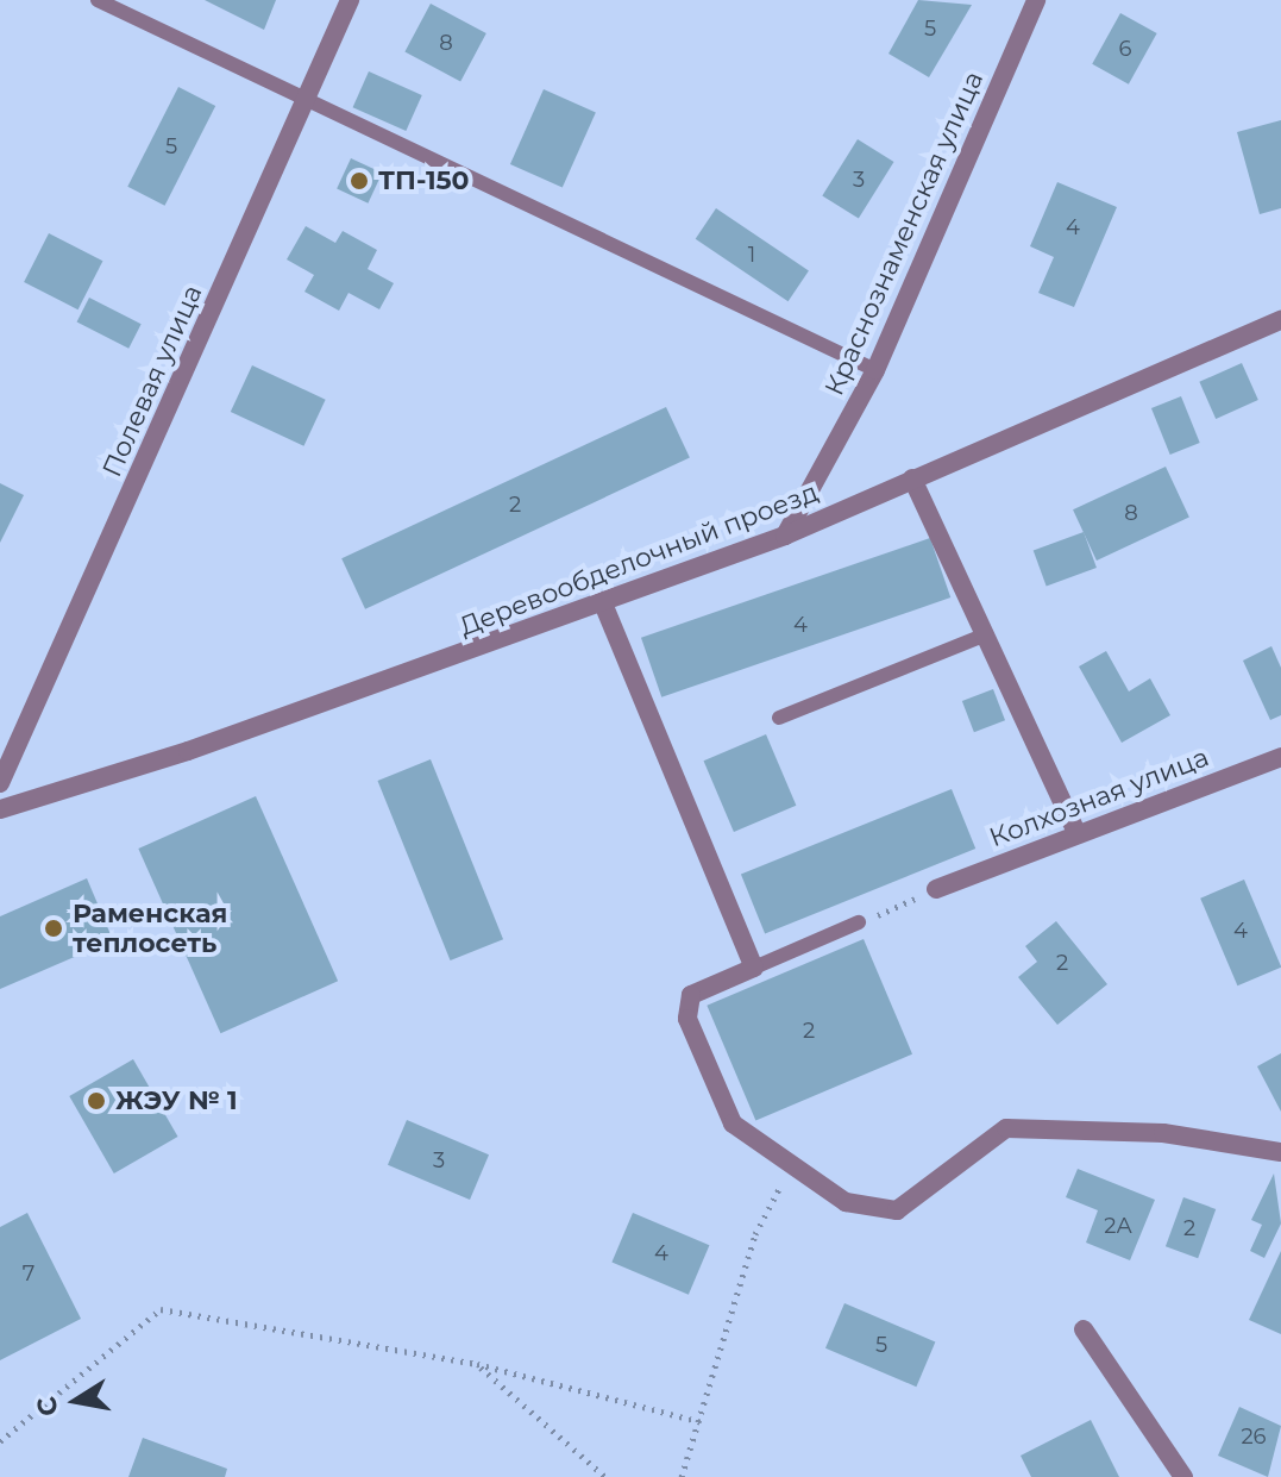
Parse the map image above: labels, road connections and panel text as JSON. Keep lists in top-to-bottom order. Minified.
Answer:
{"streets":{"street":["Краснознаменская улица","Полевая улица","Деревообделочный проезд","Колхозная улица"]},"crossings":[["Краснознаменская улица","Деревообделочный проезд"]],"places":["ТП-150","Раменская теплосеть","ЖЭУ № 1"],"house_numbers":["5","8","6","5","3","4","1","2","8","4","4","2","2","3","2А","2","4","7","5","26"],"north":"left"}
